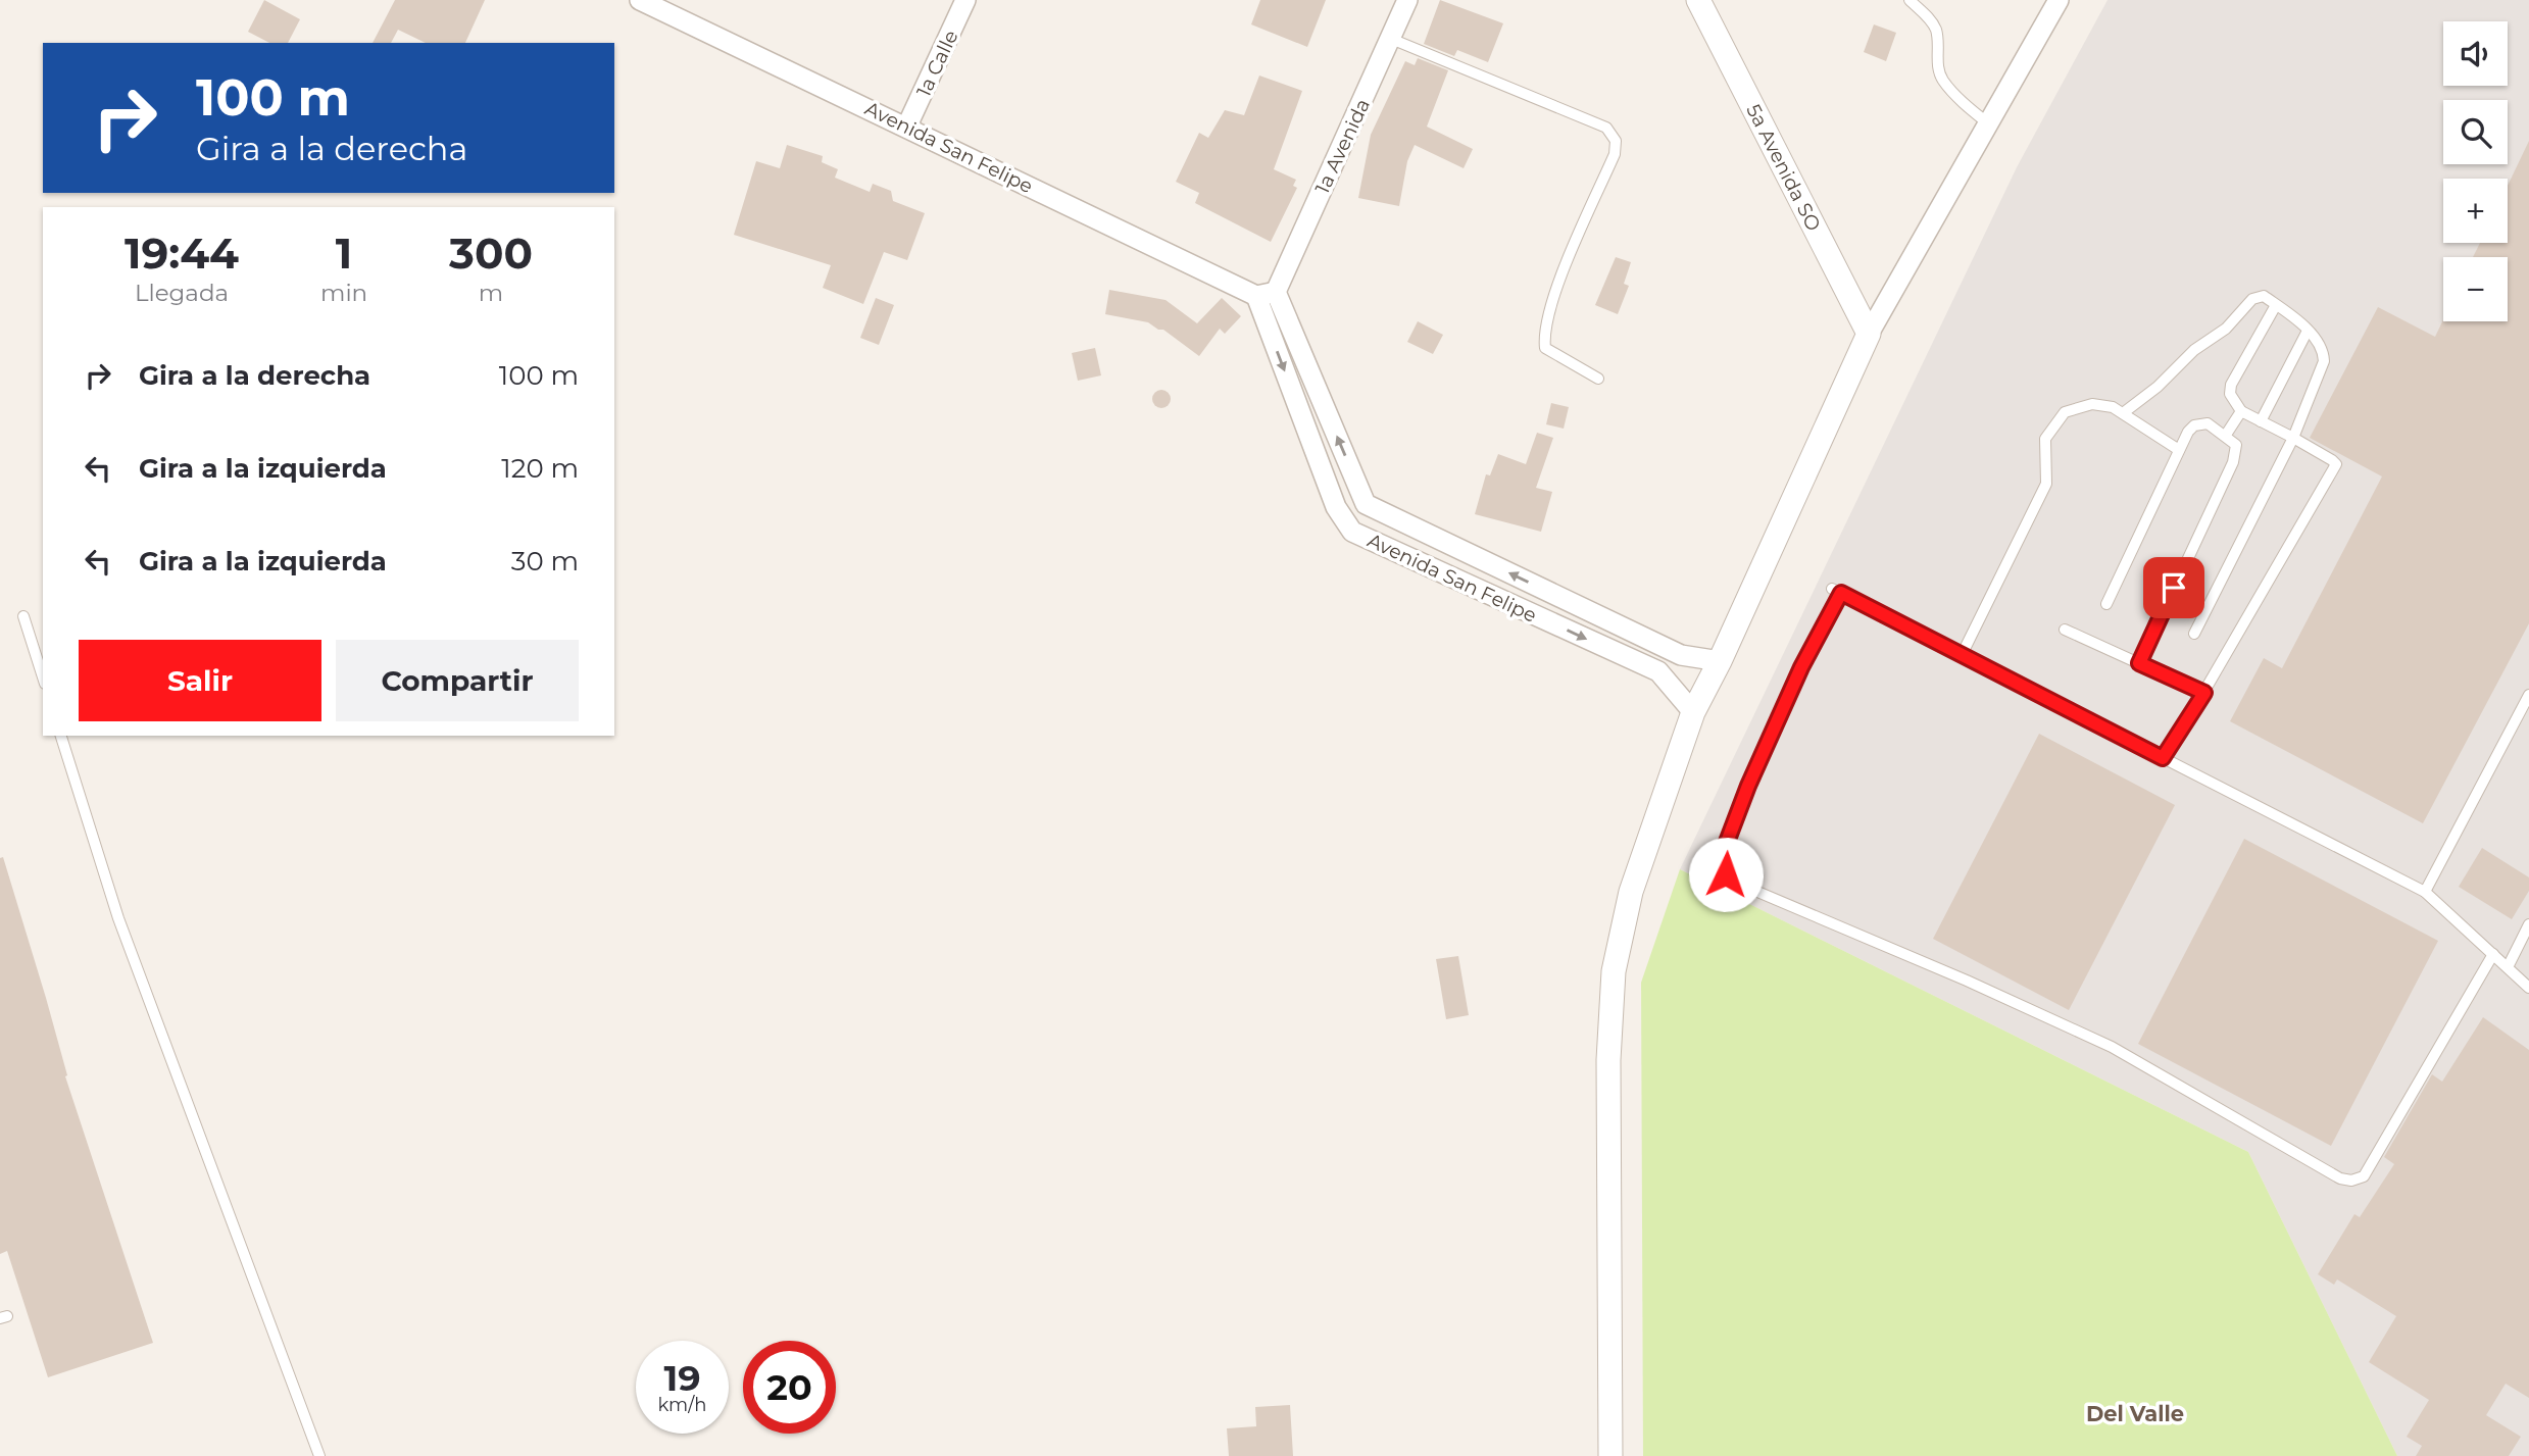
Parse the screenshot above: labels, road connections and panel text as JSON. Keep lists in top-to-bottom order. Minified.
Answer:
{"streets":{"street":["1a Calle","1a Avenida","Avenida San Felipe","5a Avenida SO"]},"crossings":[["1a Calle","Avenida San Felipe"],["1a Avenida","Avenida San Felipe"]],"districts":["Del Valle"],"page":{"map_buttons":["+","−"],"turn":["100 m","Gira a la derecha"],"eta":["19:44","Llegada","1","min","300","m"],"list":[{"name":"Gira a la derecha","value":"100 m"},{"name":"Gira a la izquierda","value":"120 m"},{"name":"Gira a la izquierda","value":"30 m"}],"buttons":["Salir","Compartir"],"speed":"19 km/h","limit":"20"}}
